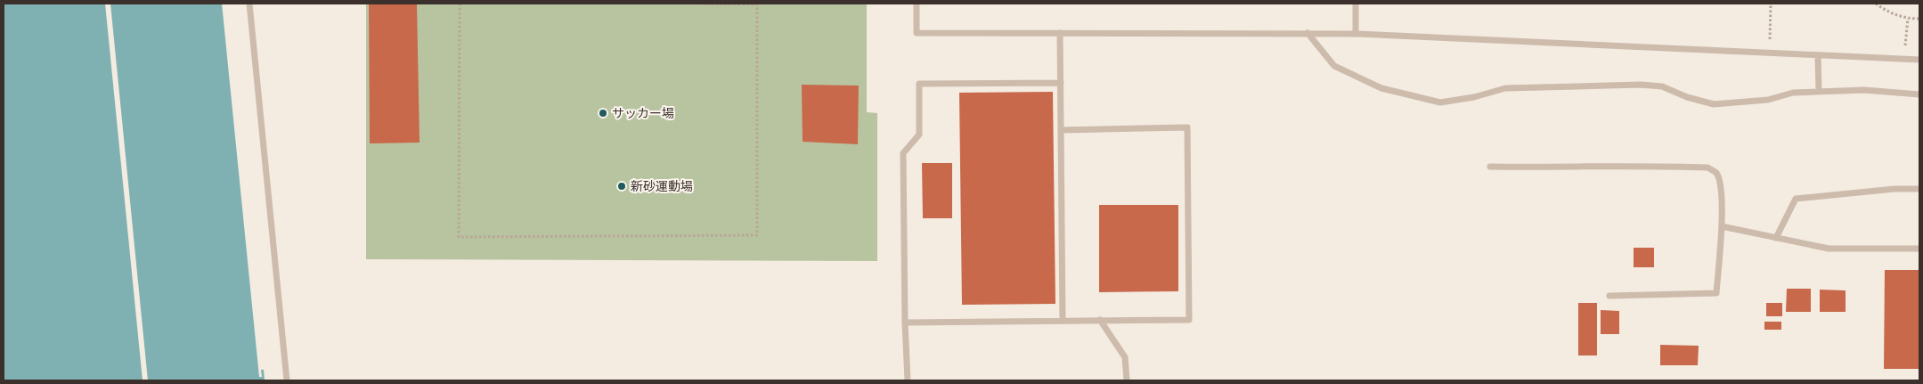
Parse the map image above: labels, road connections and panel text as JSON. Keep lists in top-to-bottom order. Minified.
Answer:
{"places":["サッカー場","新砂運動場"]}
